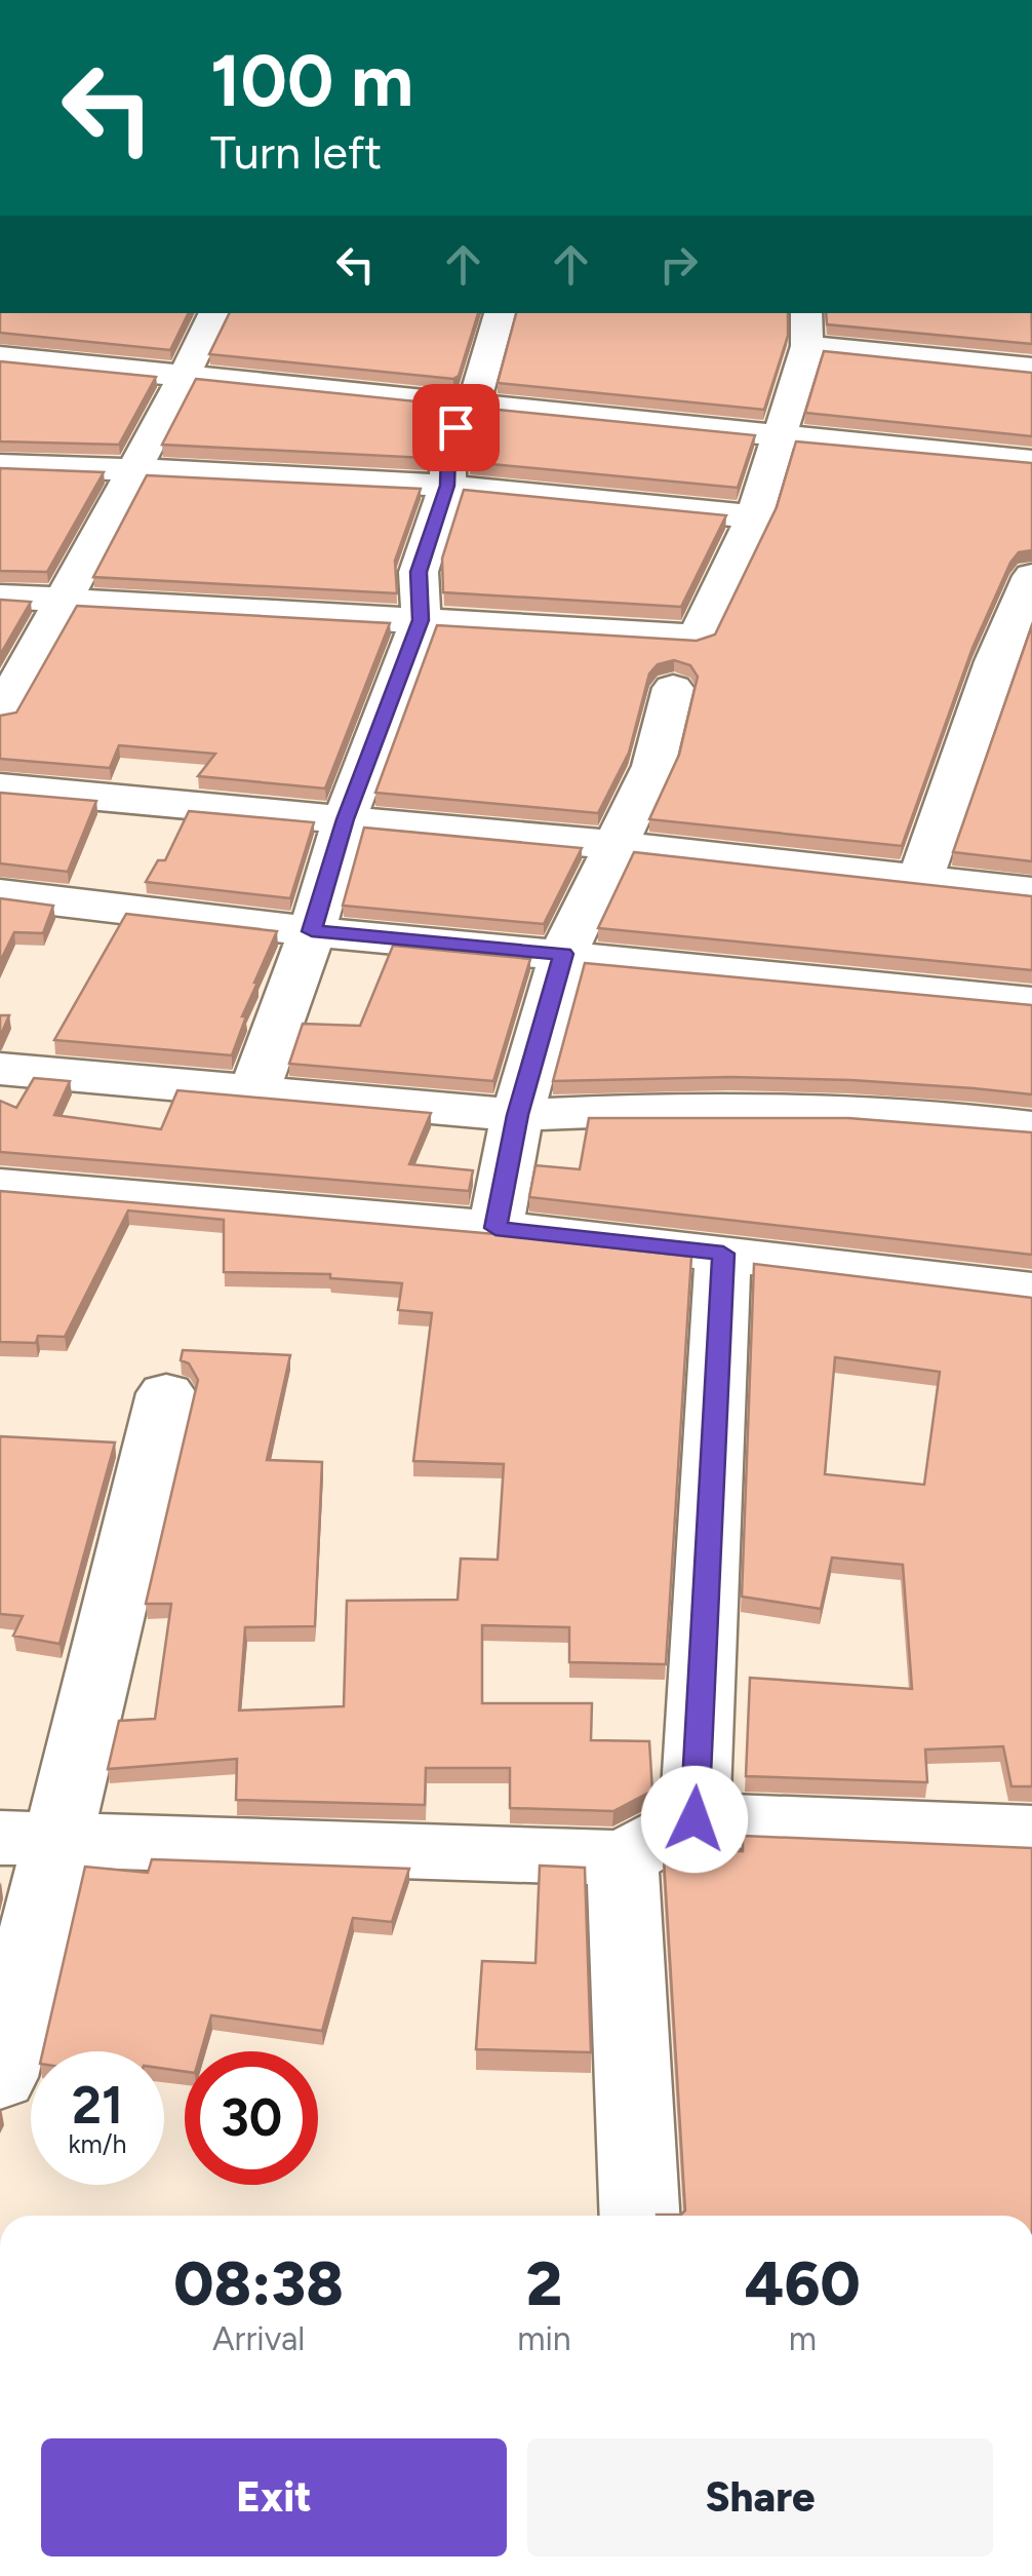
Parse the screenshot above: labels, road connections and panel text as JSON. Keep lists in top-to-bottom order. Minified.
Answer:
{"page":{"turn":["100 m","Turn left"],"speed":"21 km/h","limit":"30","eta":["08:38","Arrival","2","min","460","m"],"buttons":["Exit","Share"]}}
